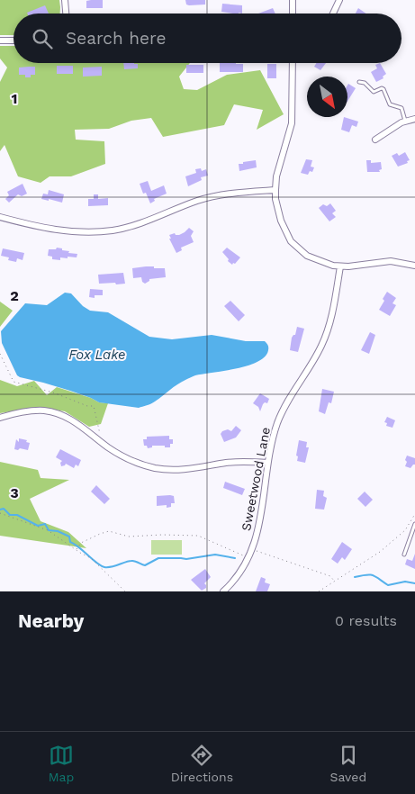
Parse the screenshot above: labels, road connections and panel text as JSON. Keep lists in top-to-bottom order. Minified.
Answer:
{"streets":{"street":["Sweetwood Lane"]},"water":["Fox Lake"],"north":"bottom right","page":{"search":"Search here","heading":["Nearby","0 results"],"nav":["Map","Directions","Saved"]},"grid":{"rows":["1","2","3"]}}
